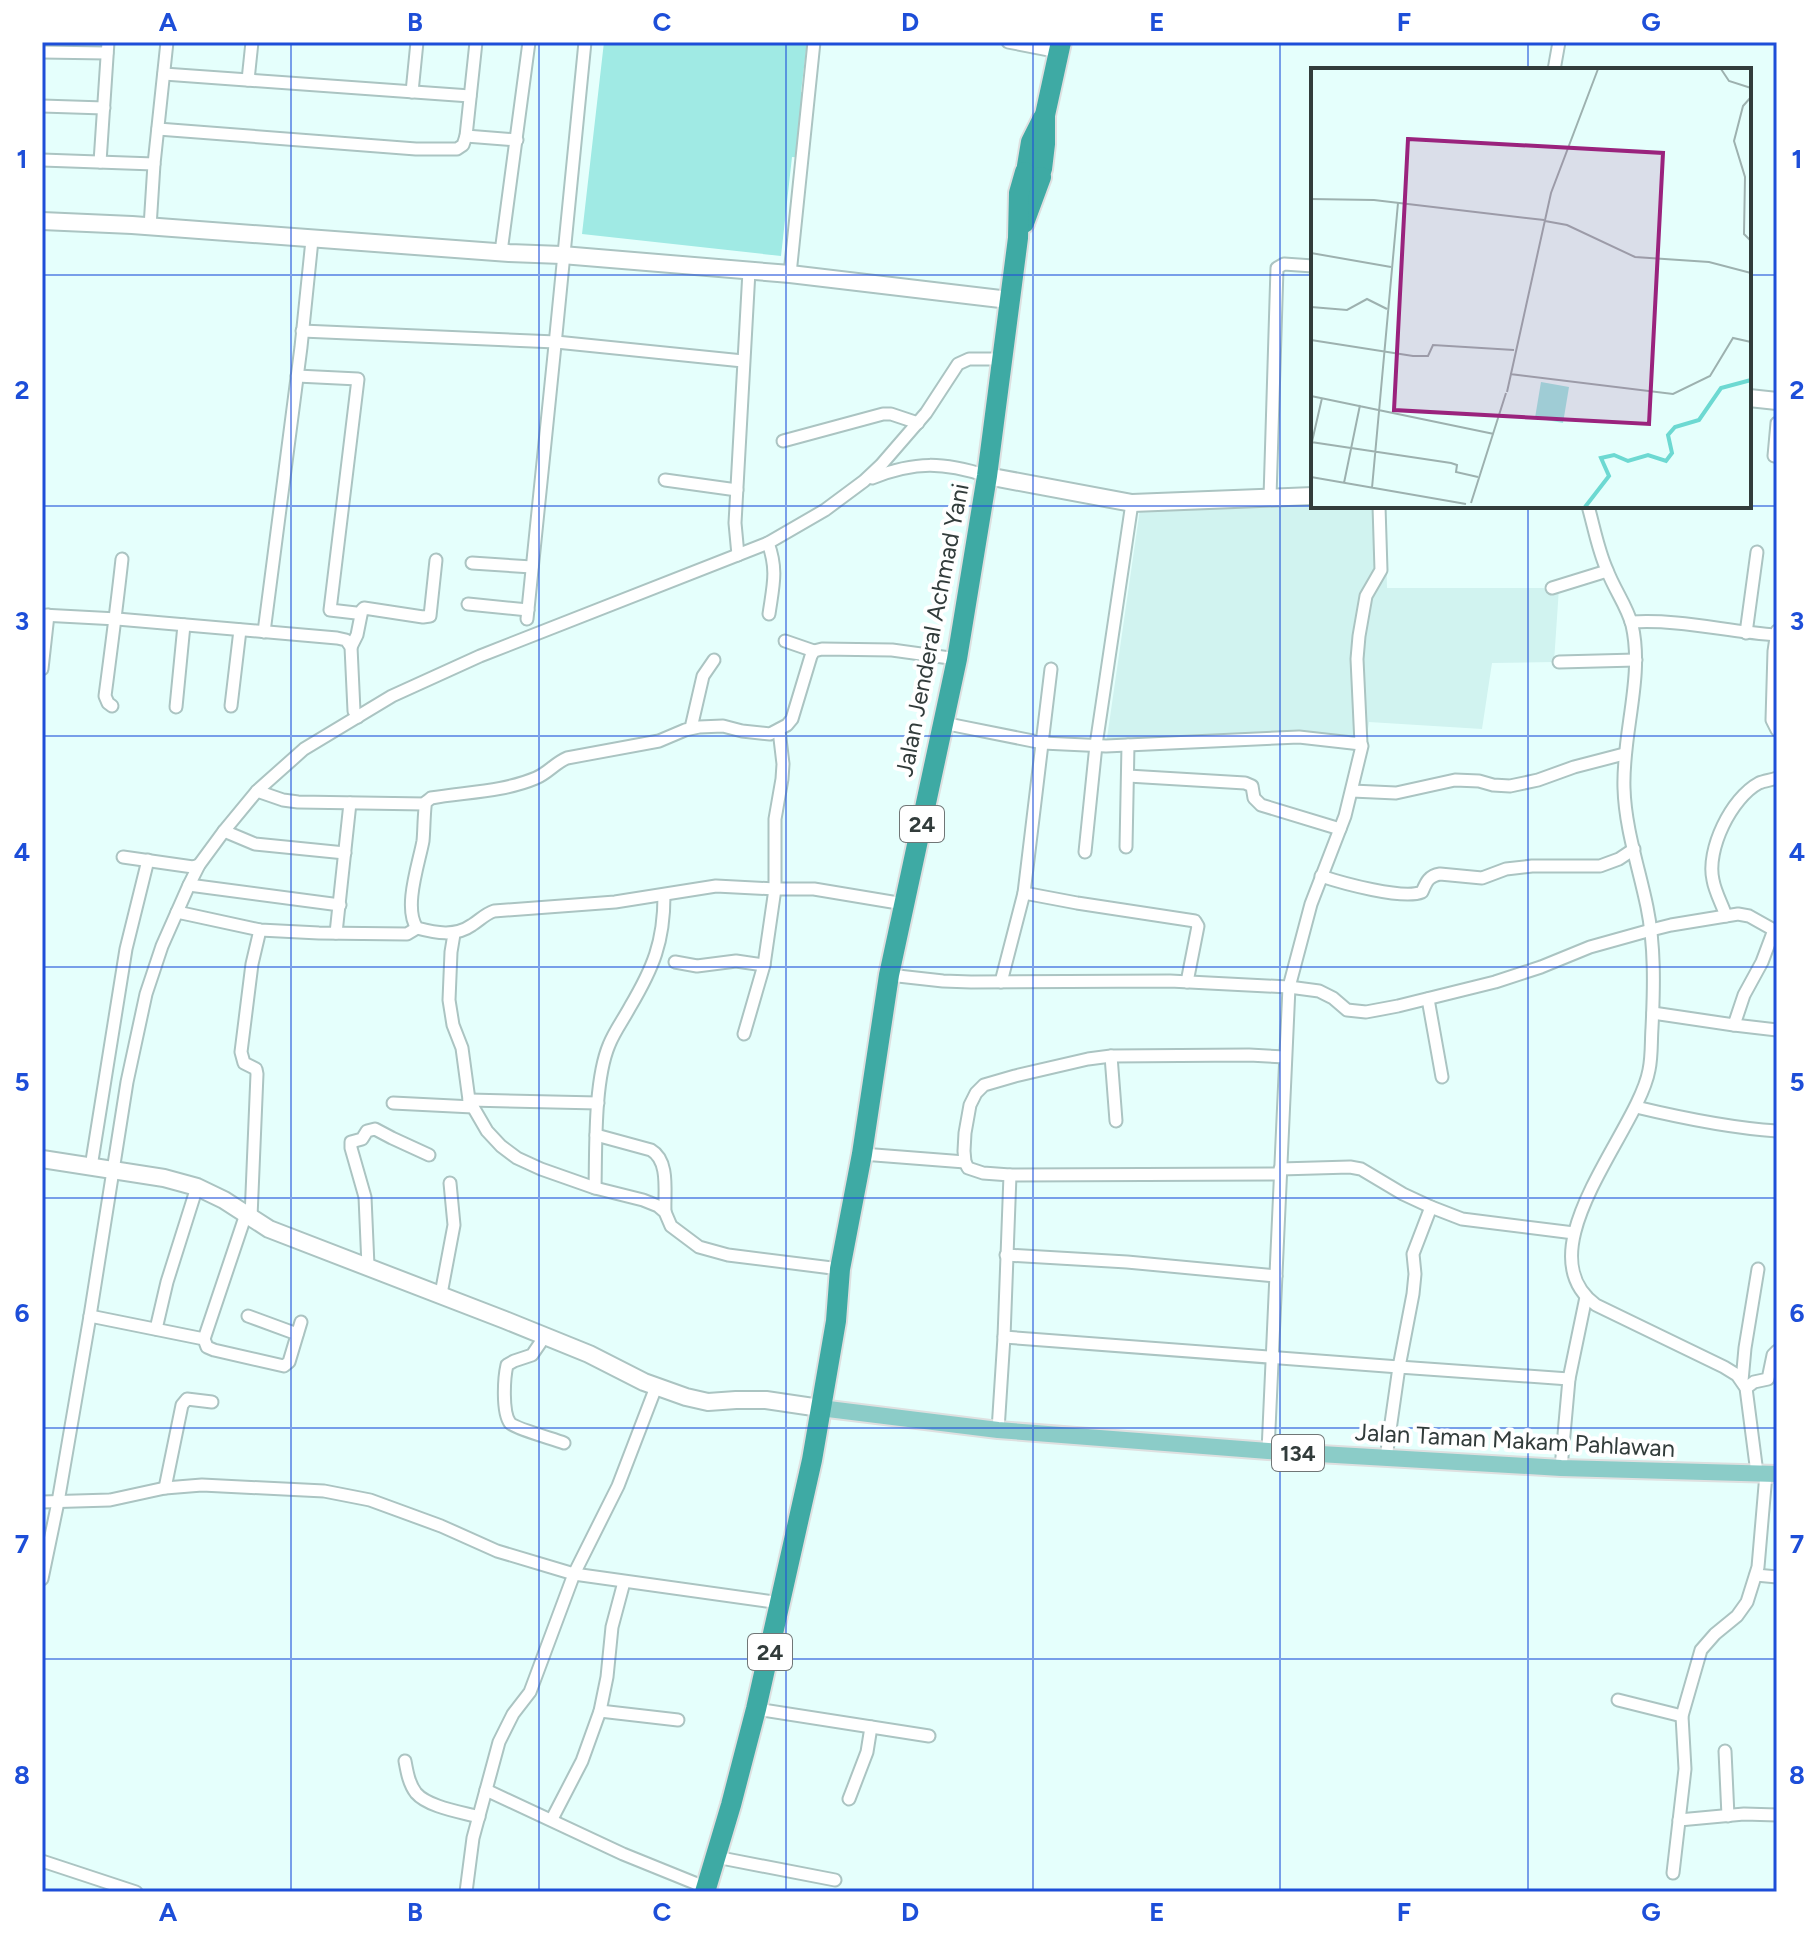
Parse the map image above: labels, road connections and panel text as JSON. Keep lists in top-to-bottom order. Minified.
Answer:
{"streets":{"highway":["Jalan Jenderal Achmad Yani","24"],"main road":["Jalan Taman Makam Pahlawan","134"]},"crossings":[["Jalan Jenderal Achmad Yani","24"],["Jalan Jenderal Achmad Yani","Jalan Taman Makam Pahlawan"],["24","Jalan Taman Makam Pahlawan"]],"grid":{"columns":["A","B","C","D","E","F","G"],"rows":["1","2","3","4","5","6","7","8"]}}
